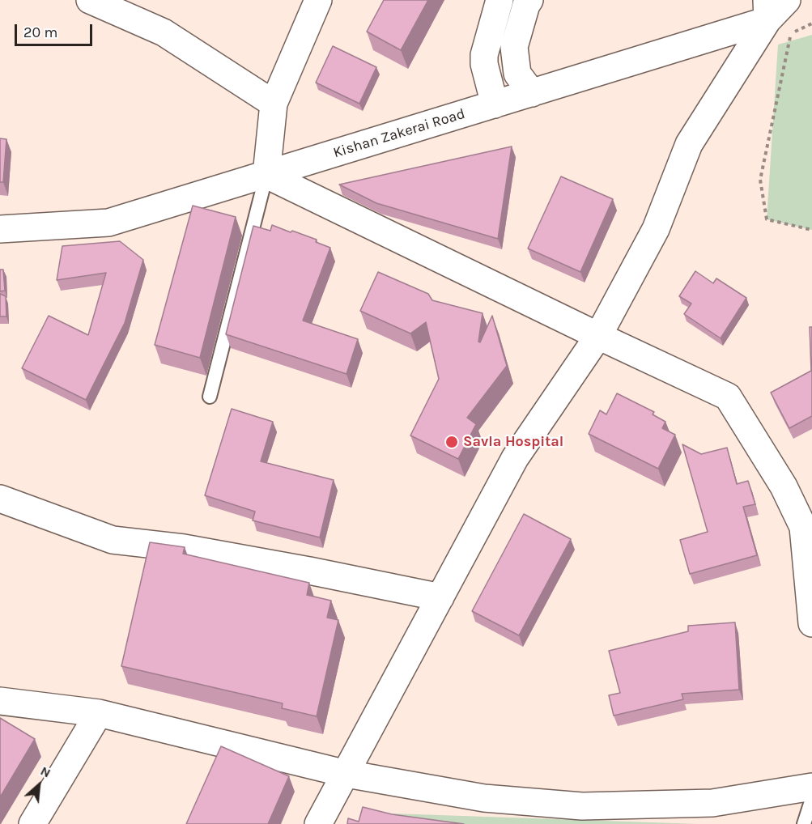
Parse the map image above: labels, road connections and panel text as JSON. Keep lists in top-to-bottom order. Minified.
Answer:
{"streets":{"street":["Kishan Zakerai Road"]},"places":["Savla Hospital"],"scale_bar":"20 m","north":"top right"}
